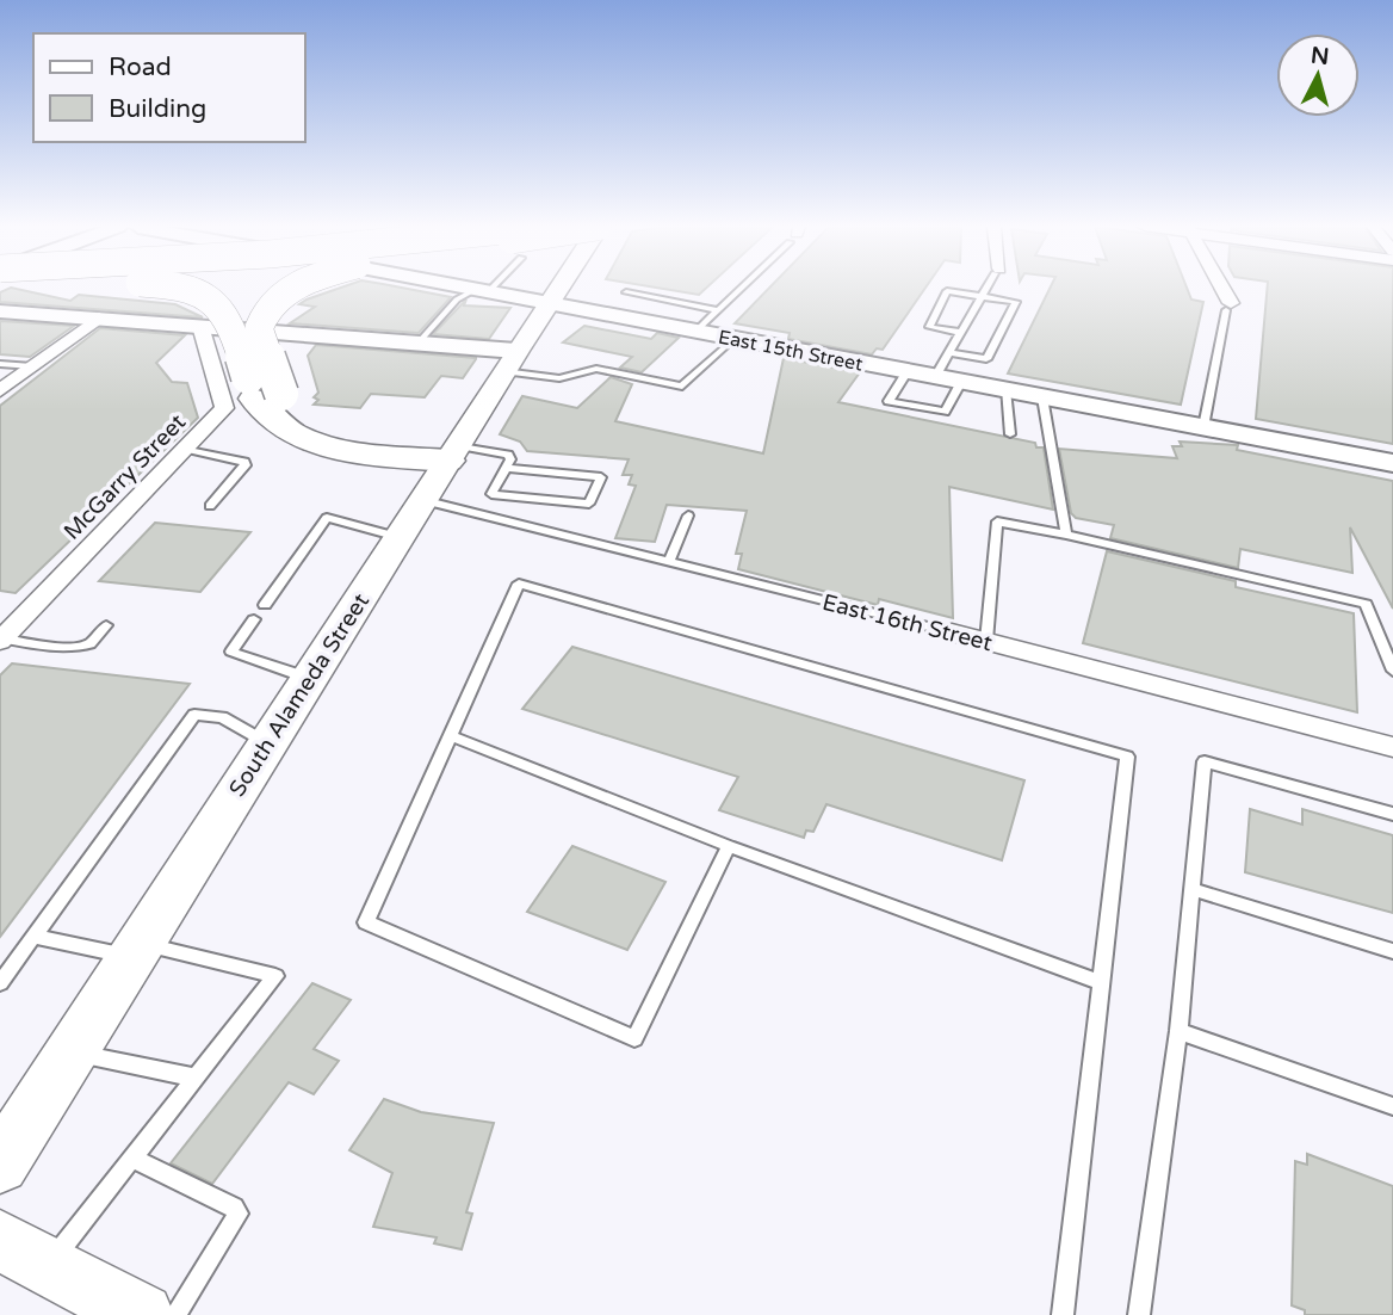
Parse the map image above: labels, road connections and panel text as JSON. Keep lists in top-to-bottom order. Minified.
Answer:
{"streets":{"main road":["South Alameda Street"],"street":["East 15th Street","McGarry Street","East 16th Street"]},"crossings":[["East 15th Street","South Alameda Street"],["East 16th Street","South Alameda Street"]],"legend":["Road","Building"],"north":"top"}
